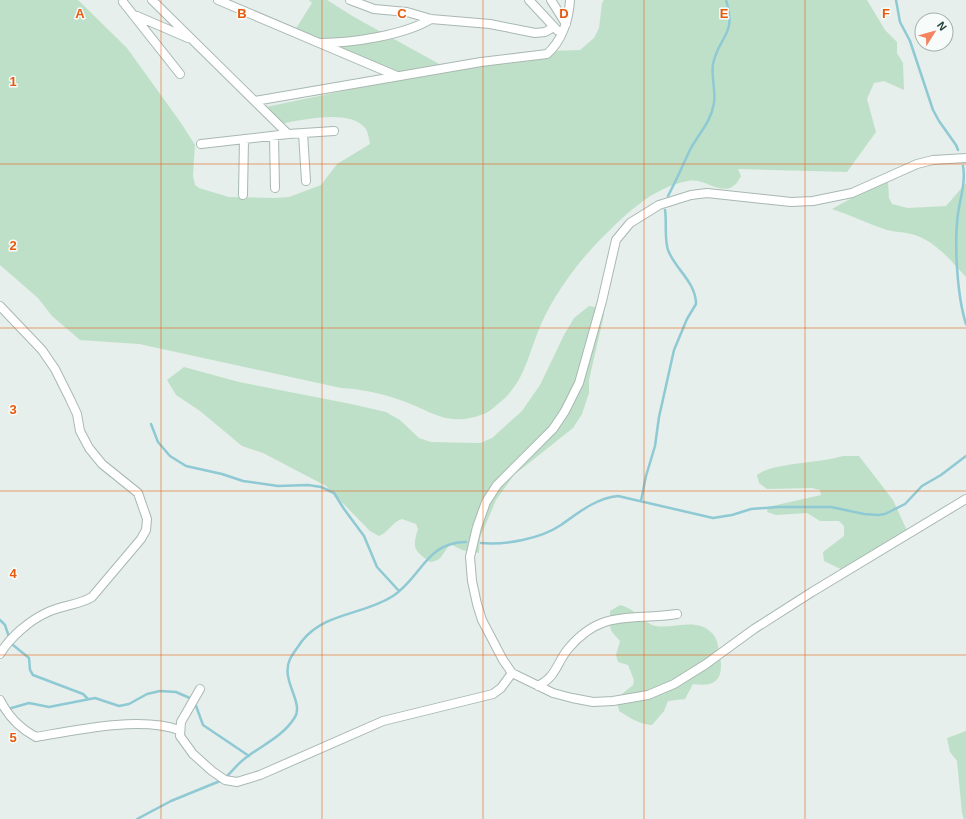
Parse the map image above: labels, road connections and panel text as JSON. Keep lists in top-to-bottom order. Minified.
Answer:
{"north":"top right","grid":{"columns":["A","B","C","D","E","F"],"rows":["1","2","3","4","5"]}}
